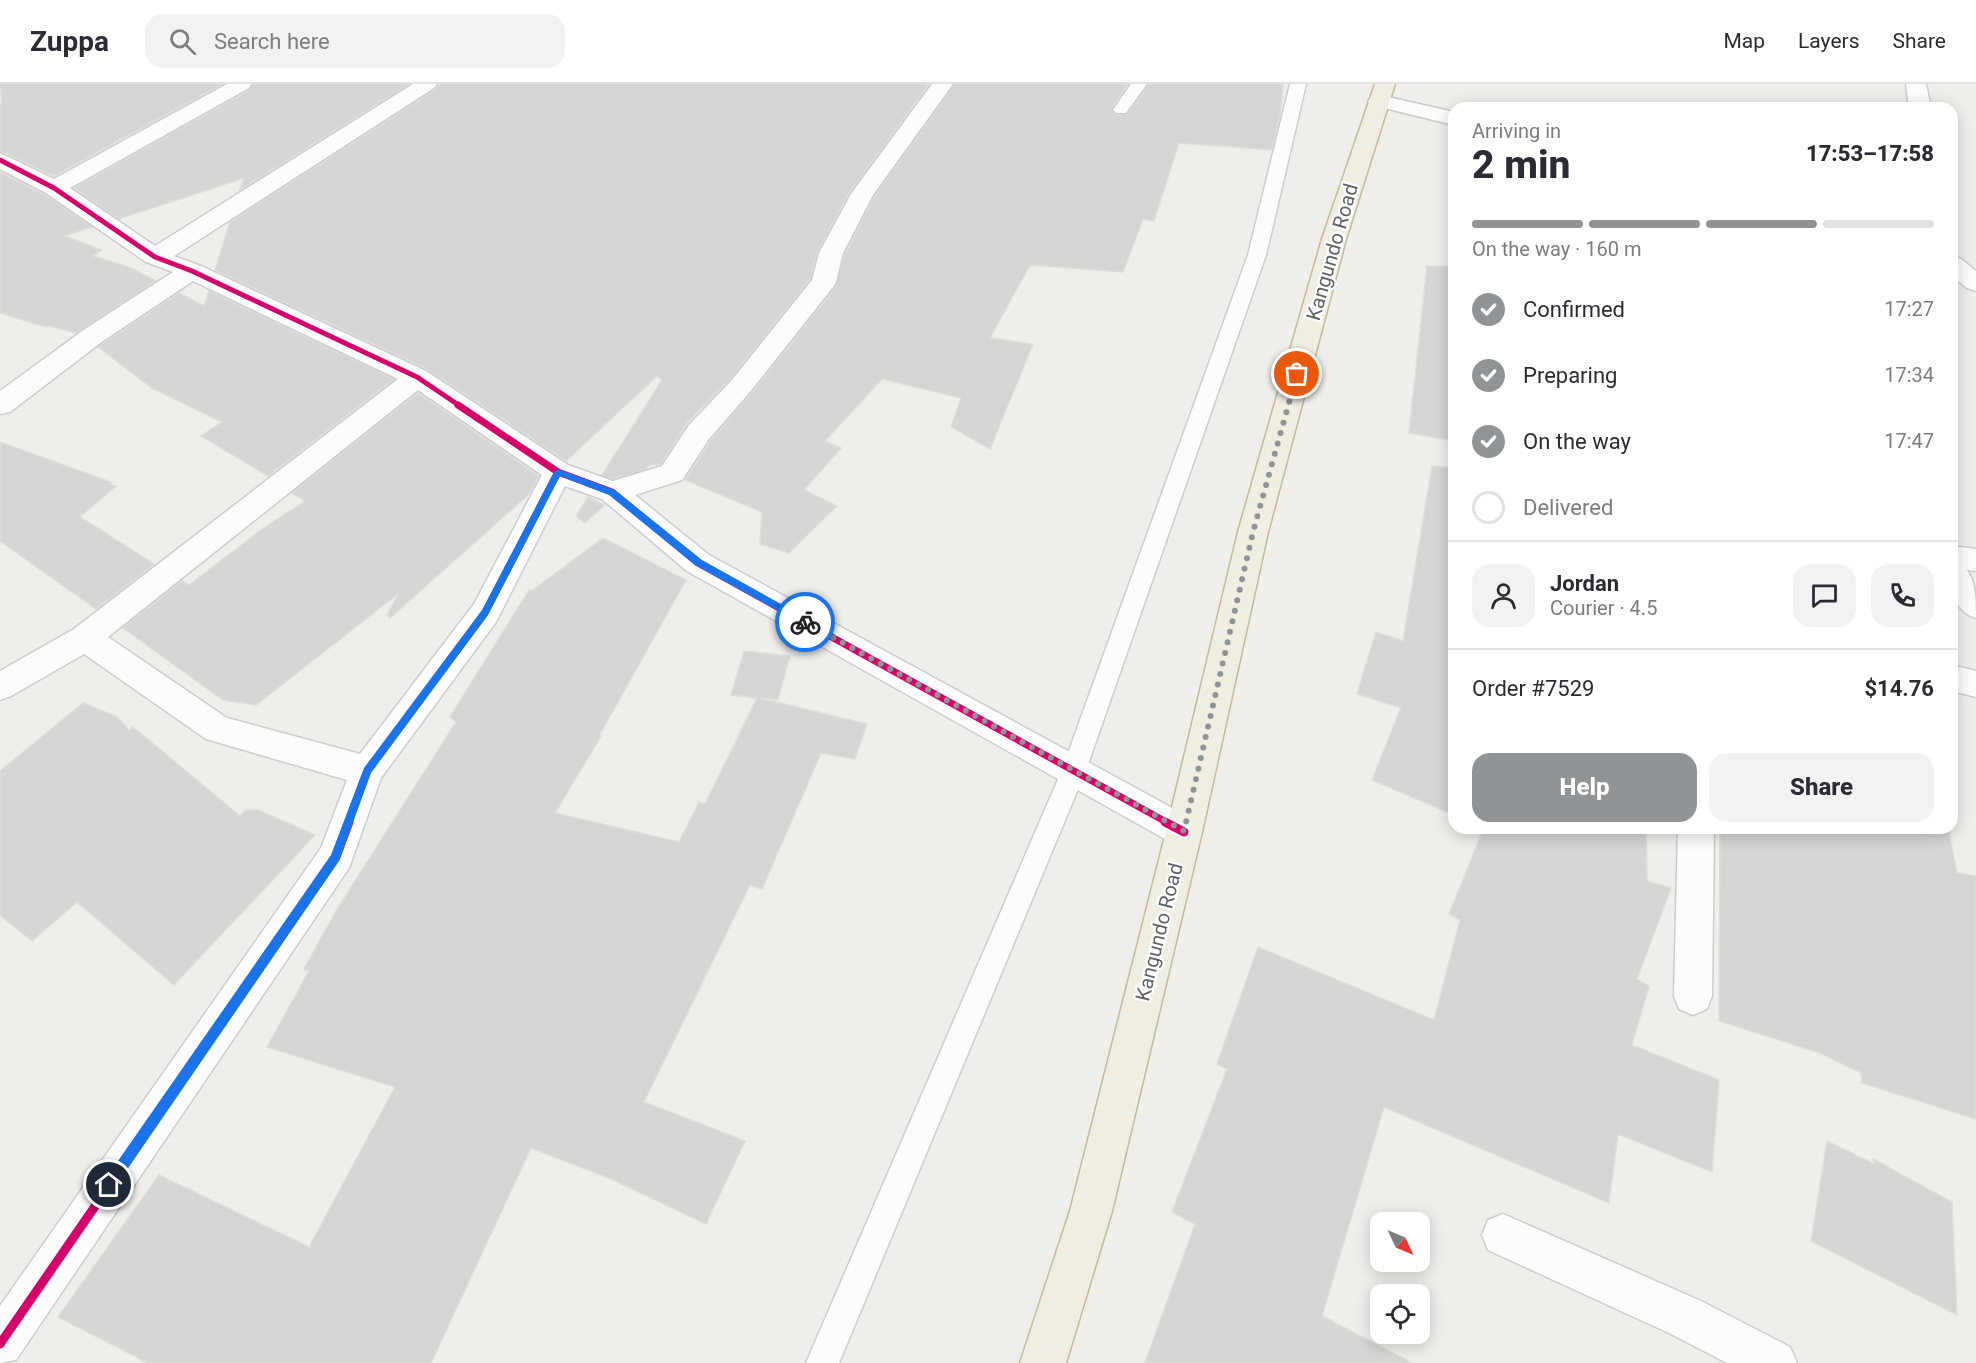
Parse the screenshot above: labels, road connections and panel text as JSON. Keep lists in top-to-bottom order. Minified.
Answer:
{"streets":{"highway":["Kangundo Road"]},"north":"bottom right","page":{"header":"Zuppa","search":"Search here","nav":["Map","Layers","Share"],"heading":["2 min","Arriving in","17:53–17:58"],"panel":["Jordan","Courier · 4.5","Order #7529","$14.76"],"bar":"On the way · 160 m","list":[["Confirmed","17:27"],["Preparing","17:34"],["On the way","17:47"],"Delivered"],"buttons":["Help","Share"]}}
